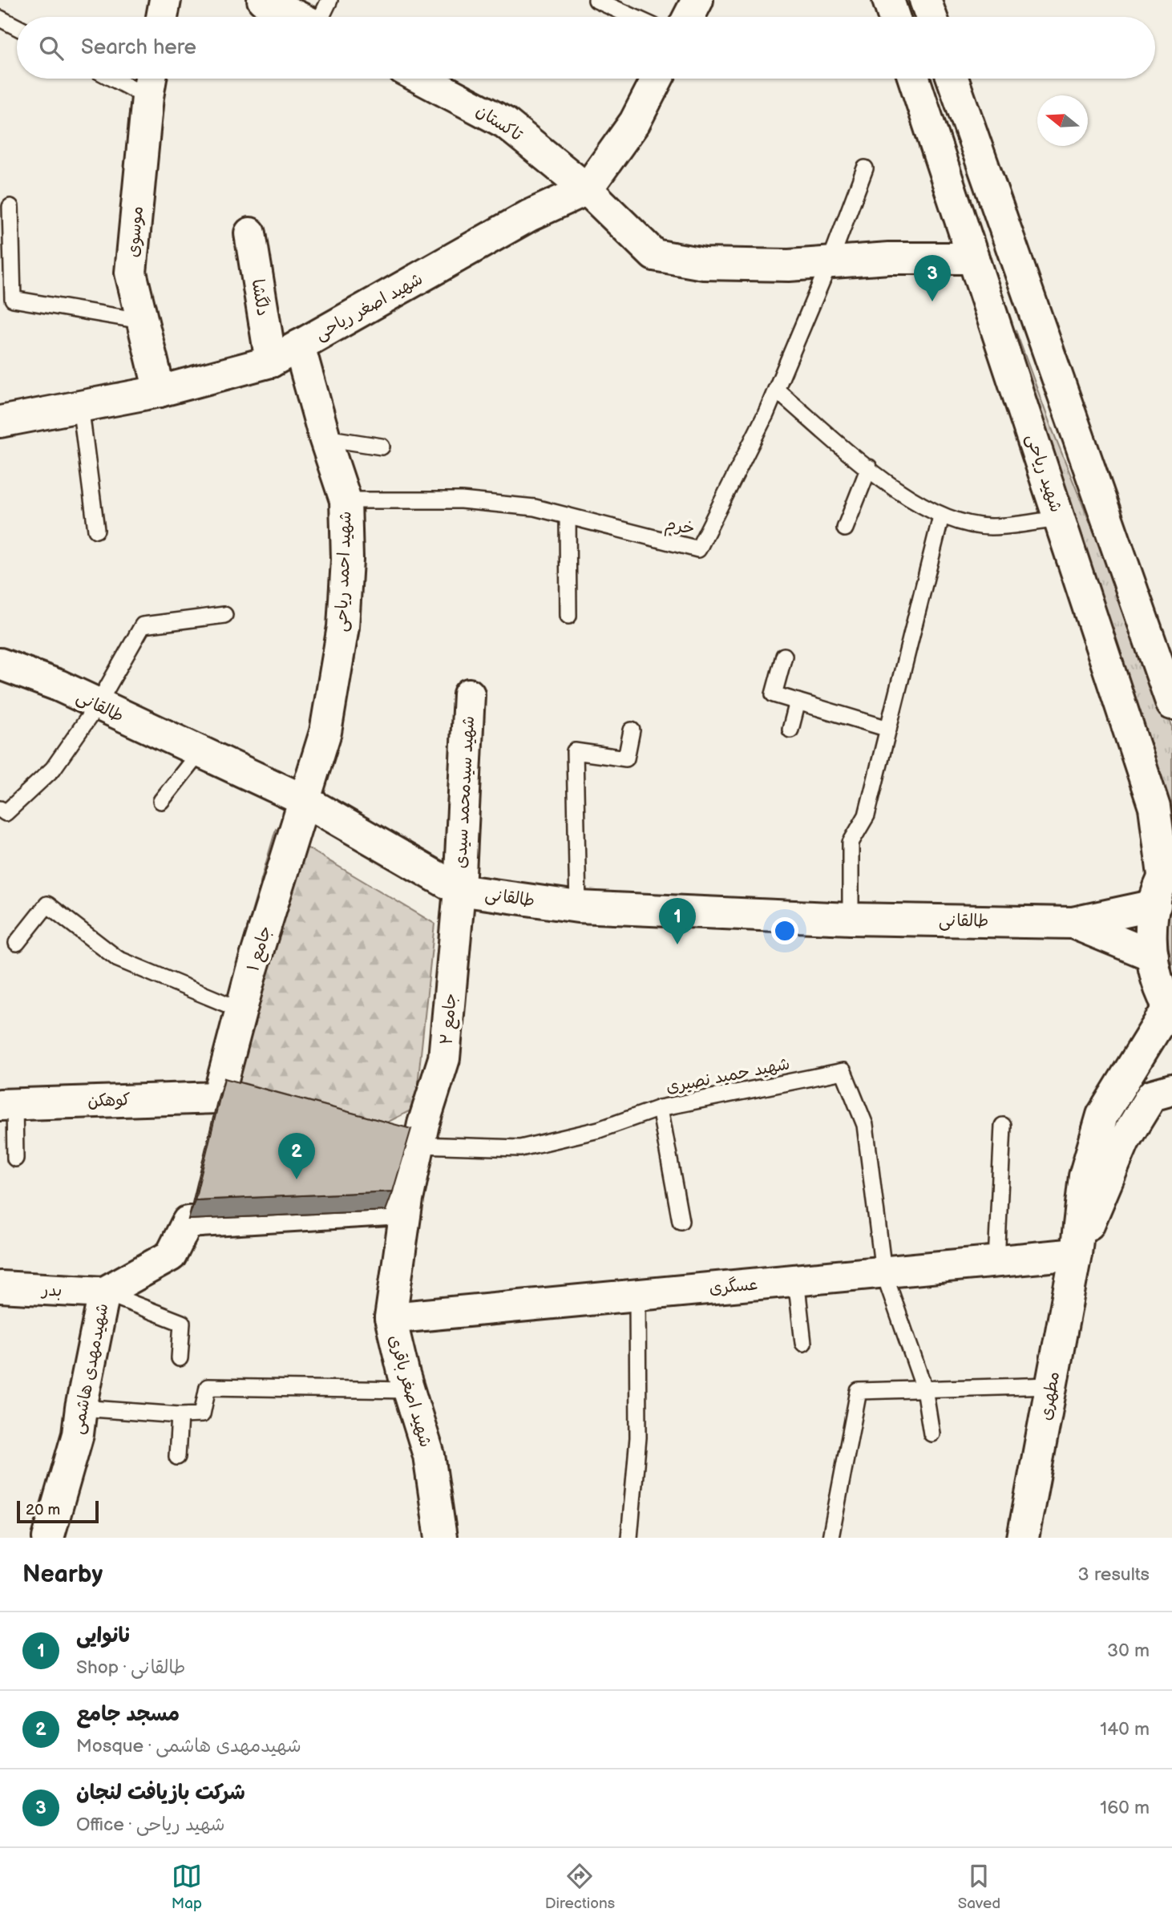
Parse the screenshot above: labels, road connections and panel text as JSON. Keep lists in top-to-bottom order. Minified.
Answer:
{"streets":{"street":["تاکستان","موسوی","دلگشا","شهید اصغر ریاحی","شهید ریاحی","شهید احمد ریاحی","طالقانی","شهید سیدمحمد سیدی","جامع ۱","جامع ۲","کوهکن","عسگری","بدر","شهیدمهدی هاشمی","شهید اصغر باقری","مطهری"],"lane":["خرم","شهید حمید نصیری"]},"crossings":[["تاکستان","شهید اصغر ریاحی"],["تاکستان","شهید ریاحی"],["تاکستان","خرم"],["موسوی","شهید اصغر ریاحی"],["دلگشا","شهید اصغر ریاحی"],["شهید اصغر ریاحی","شهید احمد ریاحی"],["خرم","شهید احمد ریاحی"],["شهید احمد ریاحی","طالقانی"],["شهید احمد ریاحی","جامع ۱"],["طالقانی","شهید سیدمحمد سیدی"],["طالقانی","جامع ۱"],["طالقانی","جامع ۲"],["شهید سیدمحمد سیدی","جامع ۲"],["جامع ۱","کوهکن"],["جامع ۲","شهید حمید نصیری"],["جامع ۲","شهید اصغر باقری"],["شهید حمید نصیری","عسگری"],["شهید حمید نصیری","شهید اصغر باقری"],["عسگری","شهید اصغر باقری"],["عسگری","مطهری"],["بدر","شهیدمهدی هاشمی"],["شهیدمهدی هاشمی","شهید اصغر باقری"]],"scale_bar":"20 m","north":"left","page":{"search":"Search here","pins":["3","1","2"],"scale":"20 m","heading":["Nearby","3 results"],"list":[{"mark":"1","name":"نانوایی","note":"Shop · طالقانی","value":"30 m"},{"mark":"2","name":"مسجد جامع","note":"Mosque · شهیدمهدی هاشمی","value":"140 m"},{"mark":"3","name":"شرکت بازیافت لنجان","note":"Office · شهید ریاحی","value":"160 m"}],"nav":["Map","Directions","Saved"]}}
